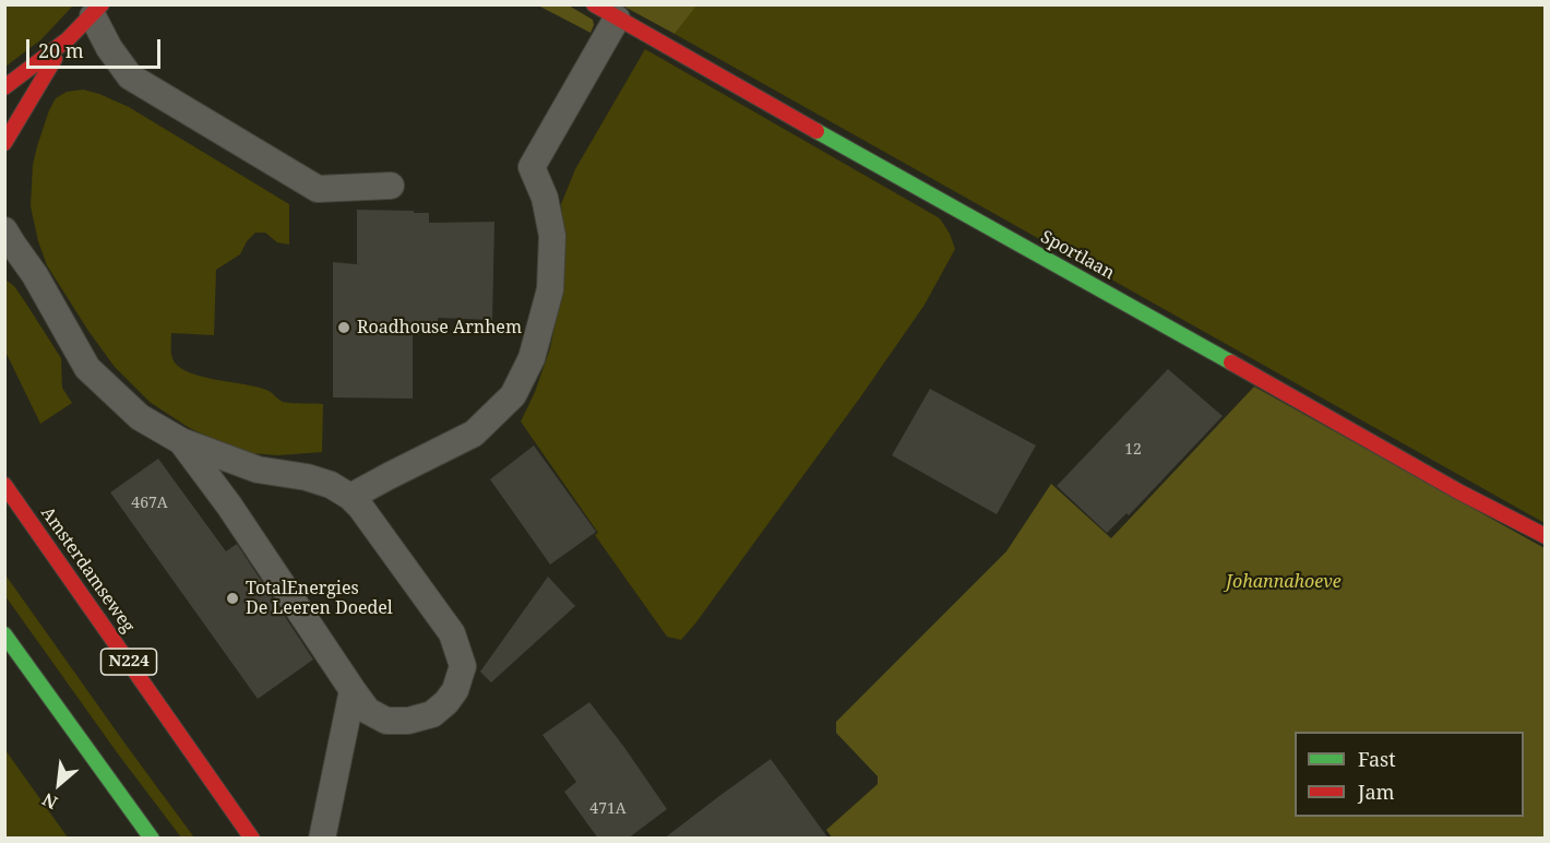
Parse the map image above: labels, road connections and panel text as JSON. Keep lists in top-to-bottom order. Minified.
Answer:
{"streets":{"street":["Sportlaan","Amsterdamseweg","N224"]},"parks":["Johannahoeve"],"places":["Roadhouse Arnhem","TotalEnergies De Leeren Doedel"],"house_numbers":["12","467A","471A"],"legend":["Fast","Jam"],"scale_bar":"20 m","north":"bottom left"}
